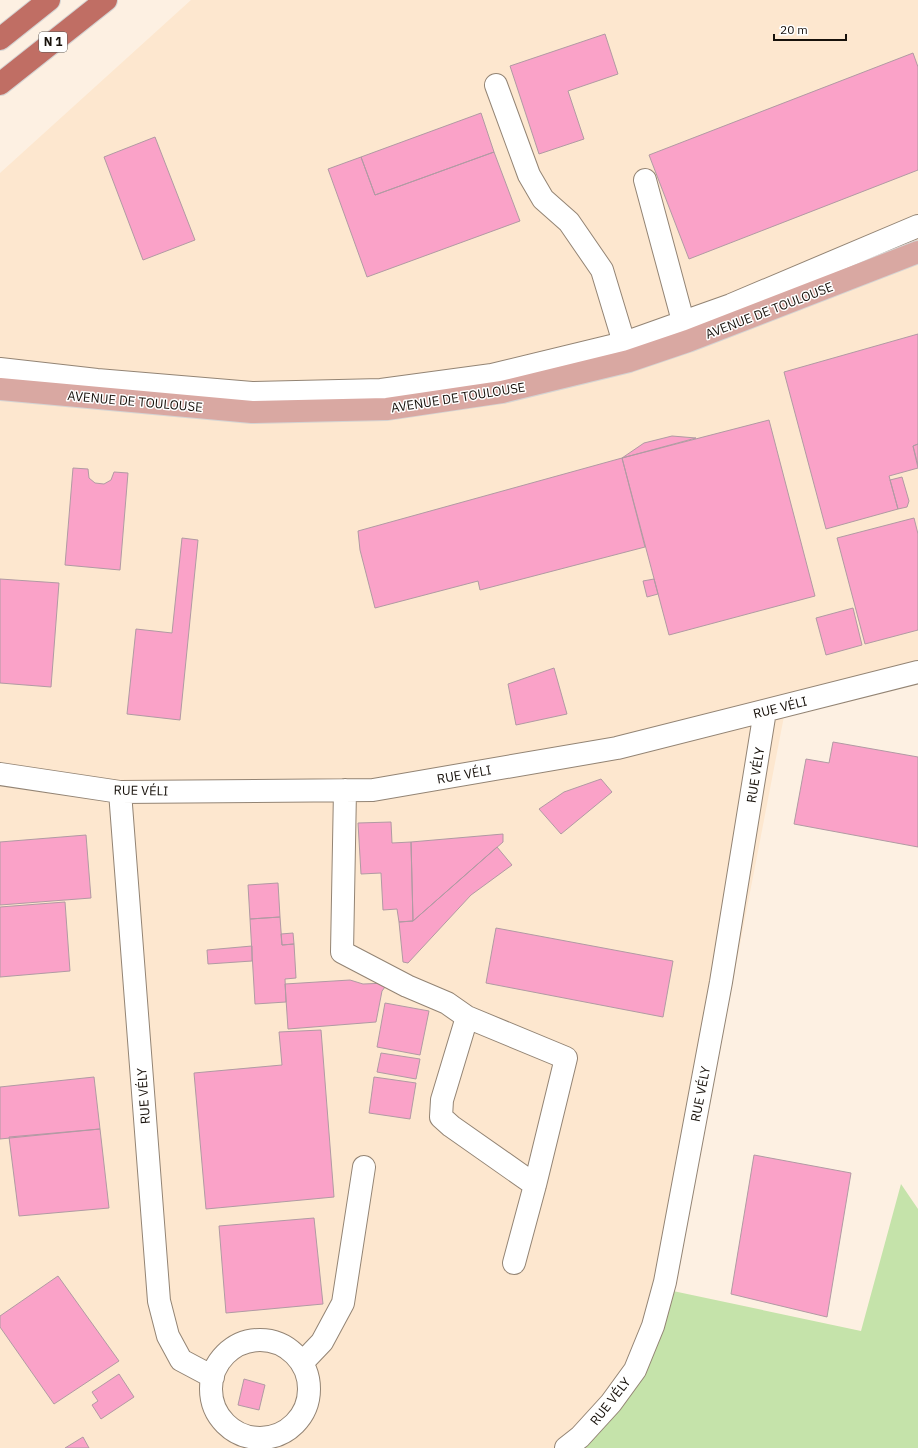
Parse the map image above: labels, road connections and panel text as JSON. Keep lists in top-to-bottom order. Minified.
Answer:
{"streets":{"highway":["N 1"],"main road":["AVENUE DE TOULOUSE"],"street":["RUE VÉLI","RUE VÉLY"]},"crossings":[["RUE VÉLI","RUE VÉLY"]],"scale_bar":"20 m"}
